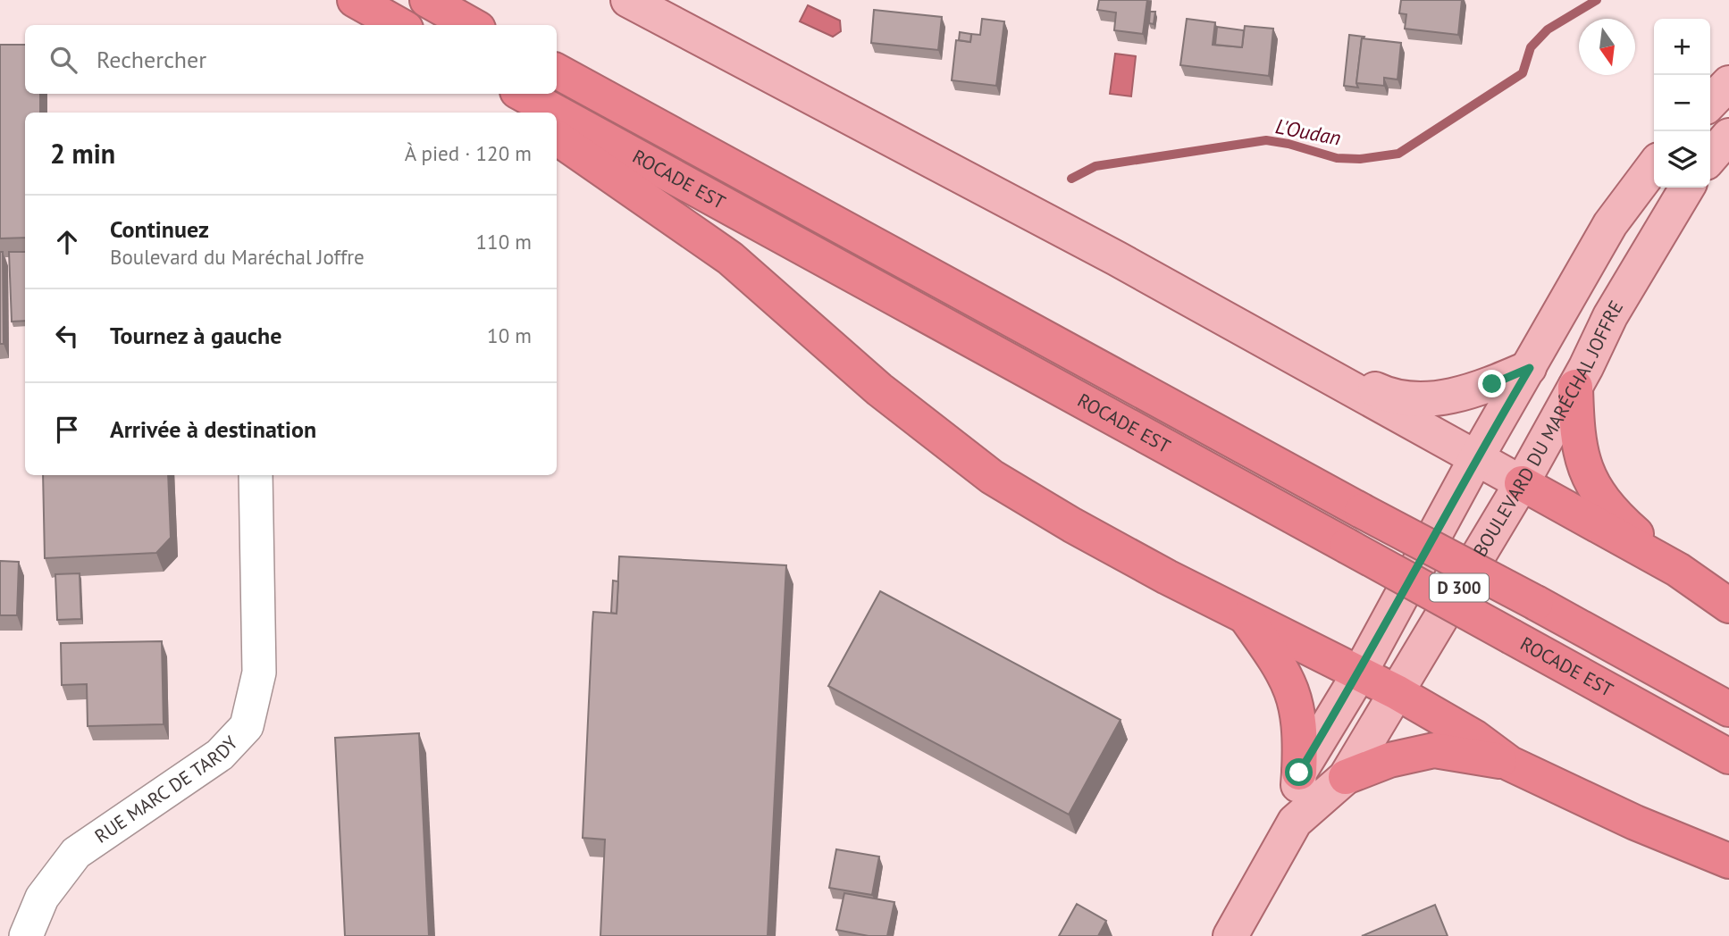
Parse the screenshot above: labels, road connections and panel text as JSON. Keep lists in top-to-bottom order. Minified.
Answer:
{"streets":{"highway":["ROCADE EST"],"main road":["BOULEVARD DU MARÉCHAL JOFFRE","D 300"],"street":["RUE MARC DE TARDY"]},"water":["L'Oudan"],"north":"bottom","page":{"map_buttons":["+","−"],"search":"Rechercher","heading":["2 min","À pied · 120 m"],"list":[["Continuez","Boulevard du Maréchal Joffre","110 m"],["Tournez à gauche","10 m"],"Arrivée à destination"]}}
